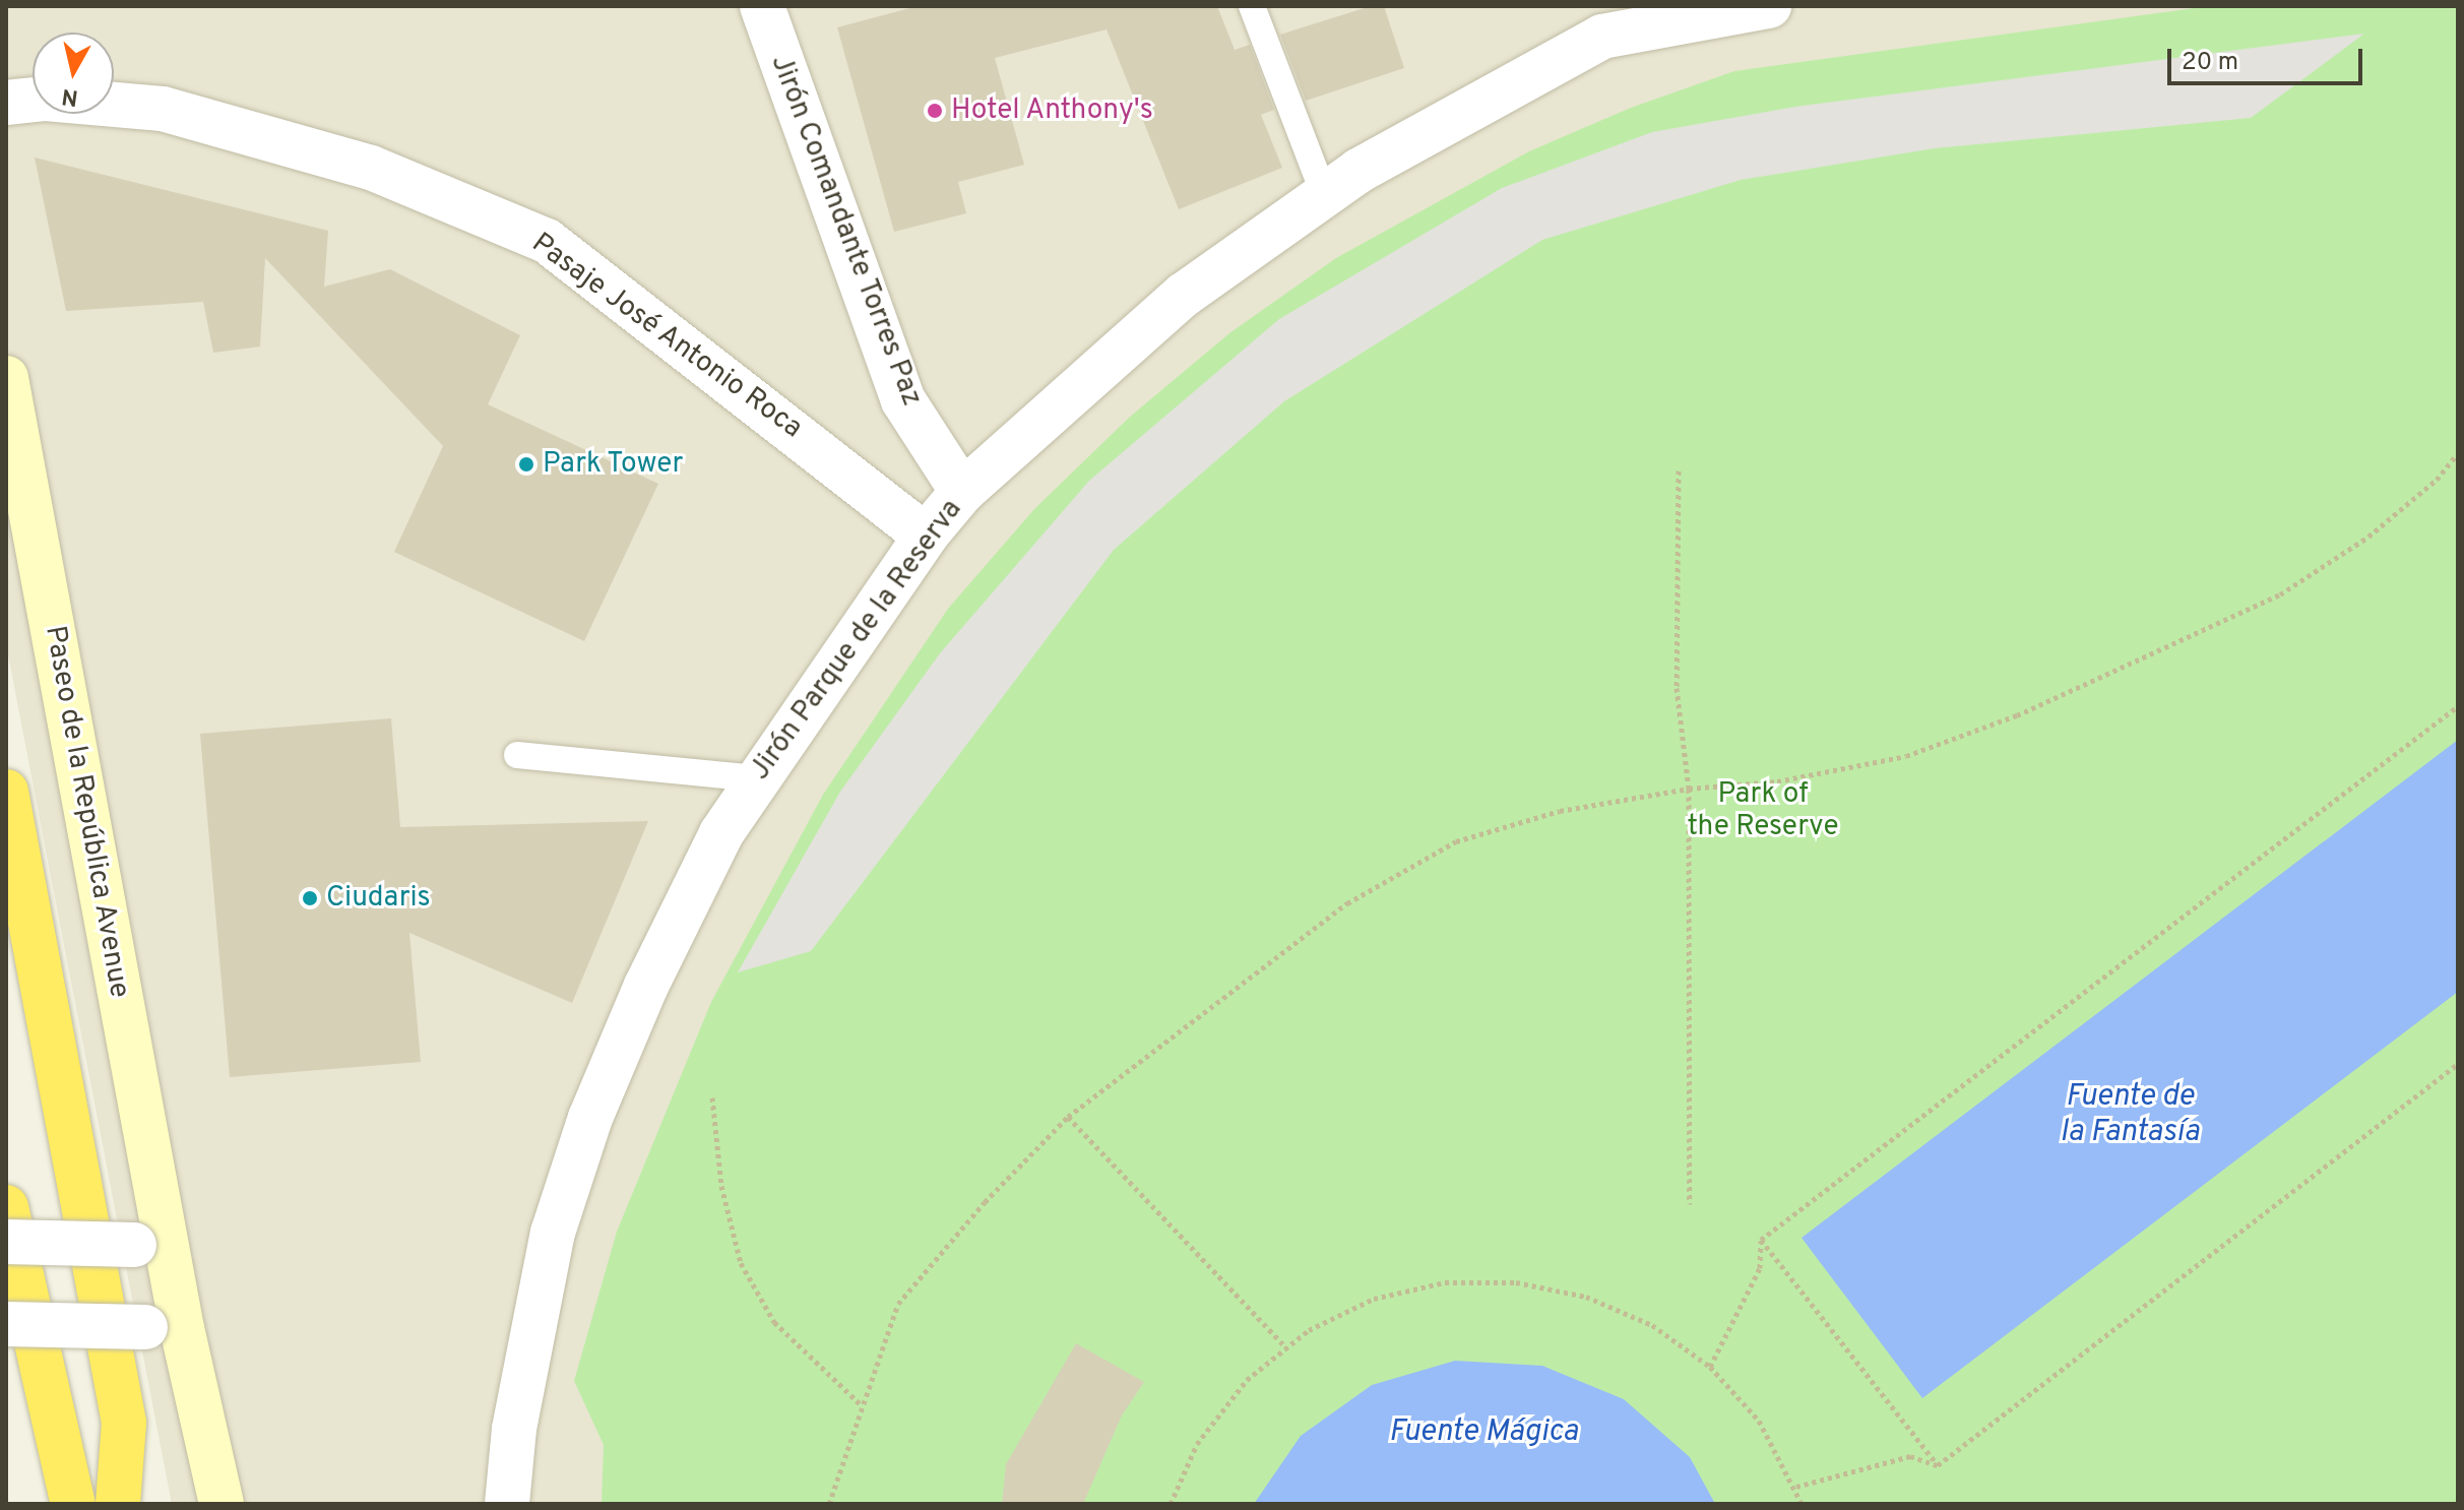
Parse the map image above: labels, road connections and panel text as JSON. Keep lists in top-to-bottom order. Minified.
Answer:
{"streets":{"main road":["Paseo de la República Avenue"],"street":["Jirón Comandante Torres Paz","Pasaje José Antonio Roca","Jirón Parque de la Reserva"]},"crossings":[["Jirón Comandante Torres Paz","Jirón Parque de la Reserva"],["Pasaje José Antonio Roca","Jirón Parque de la Reserva"]],"water":["Fuente de la Fantasía","Fuente Mágica"],"parks":["Park of the Reserve"],"places":["Hotel Anthony's","Park Tower","Ciudaris"],"scale_bar":"20 m","north":"bottom"}
